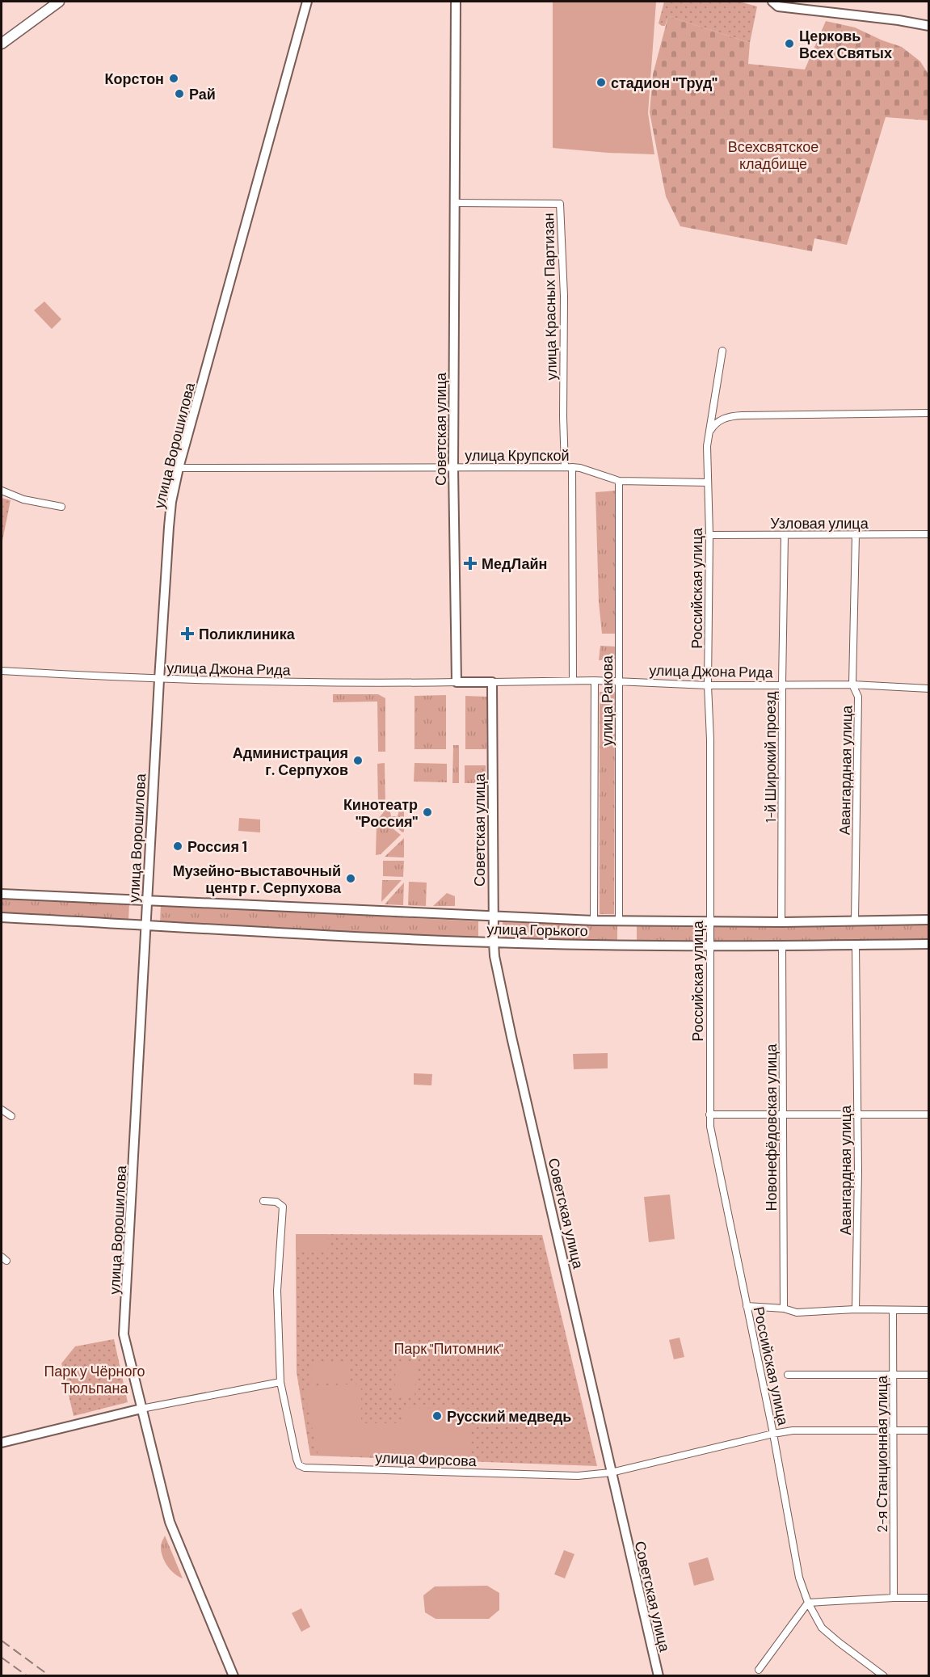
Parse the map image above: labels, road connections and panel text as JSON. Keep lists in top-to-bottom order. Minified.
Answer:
{"streets":{"street":["улица Красных Партизан","Советская улица","улица Ворошилова","улица Крупской","Узловая улица","Российская улица","улица Джона Рида","улица Ракова","1-й Широкий проезд","Авангардная улица","улица Горького","Новонефёдовская улица","2-я Станционная улица","улица Фирсова"]},"crossings":[["улица Красных Партизан","Советская улица"],["улица Красных Партизан","улица Крупской"],["Советская улица","улица Крупской"],["Советская улица","улица Джона Рида"],["Советская улица","улица Горького"],["Советская улица","улица Фирсова"],["улица Ворошилова","улица Крупской"],["улица Ворошилова","улица Джона Рида"],["улица Ворошилова","улица Горького"],["улица Крупской","Российская улица"],["улица Крупской","улица Ракова"],["Узловая улица","Российская улица"],["Узловая улица","1-й Широкий проезд"],["Узловая улица","Авангардная улица"],["Российская улица","улица Джона Рида"],["Российская улица","улица Горького"],["Российская улица","улица Фирсова"],["улица Джона Рида","улица Ракова"],["улица Джона Рида","1-й Широкий проезд"],["улица Джона Рида","Авангардная улица"],["улица Ракова","улица Горького"],["1-й Широкий проезд","улица Горького"],["Авангардная улица","улица Горького"],["улица Горького","Новонефёдовская улица"],["2-я Станционная улица","улица Фирсова"]],"parks":["Всехсвятское кладбище","Парк \"Питомник\"","Парк у Чёрного Тюльпана"],"places":{"other":["Церковь Всех Святых","Корстон","стадион \"Труд\"","Рай","Администрация г. Серпухов","Кинотеатр \"Россия\"","Россия 1","Музейно-выставочный центр г. Серпухова","Русский медведь"],"health":["МедЛайн","Поликлиника"]}}
